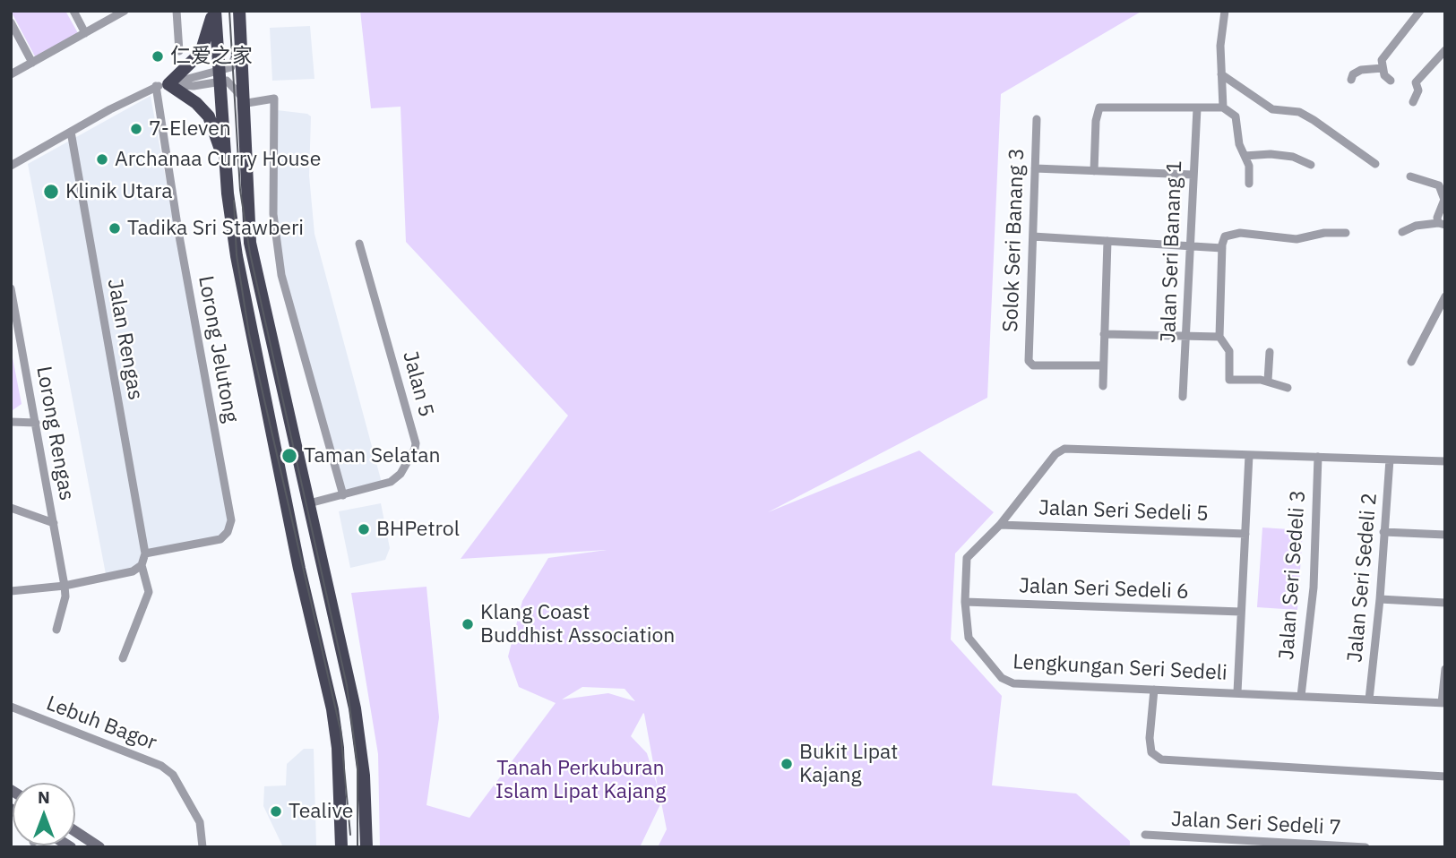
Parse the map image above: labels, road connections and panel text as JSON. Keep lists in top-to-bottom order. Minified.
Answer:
{"streets":{"street":["Solok Seri Banang 3","Jalan Seri Banang 1","Jalan Rengas","Lorong Jelutong","Jalan 5","Lorong Rengas","Jalan Seri Sedeli 5","Jalan Seri Sedeli 3","Jalan Seri Sedeli 2","Jalan Seri Sedeli 6","Lengkungan Seri Sedeli","Lebuh Bagor","Jalan Seri Sedeli 7"]},"crossings":[["Jalan Rengas","Lorong Jelutong"],["Jalan Seri Sedeli 5","Lengkungan Seri Sedeli"],["Jalan Seri Sedeli 3","Lengkungan Seri Sedeli"],["Jalan Seri Sedeli 2","Lengkungan Seri Sedeli"],["Jalan Seri Sedeli 6","Lengkungan Seri Sedeli"]],"parks":["Tanah Perkuburan Islam Lipat Kajang"],"places":["仁爱之家","7-Eleven","Archanaa Curry House","Klinik Utara","Tadika Sri Stawberi","Taman Selatan","BHPetrol","Klang Coast Buddhist Association","Bukit Lipat Kajang","Tealive"],"north":"top"}
